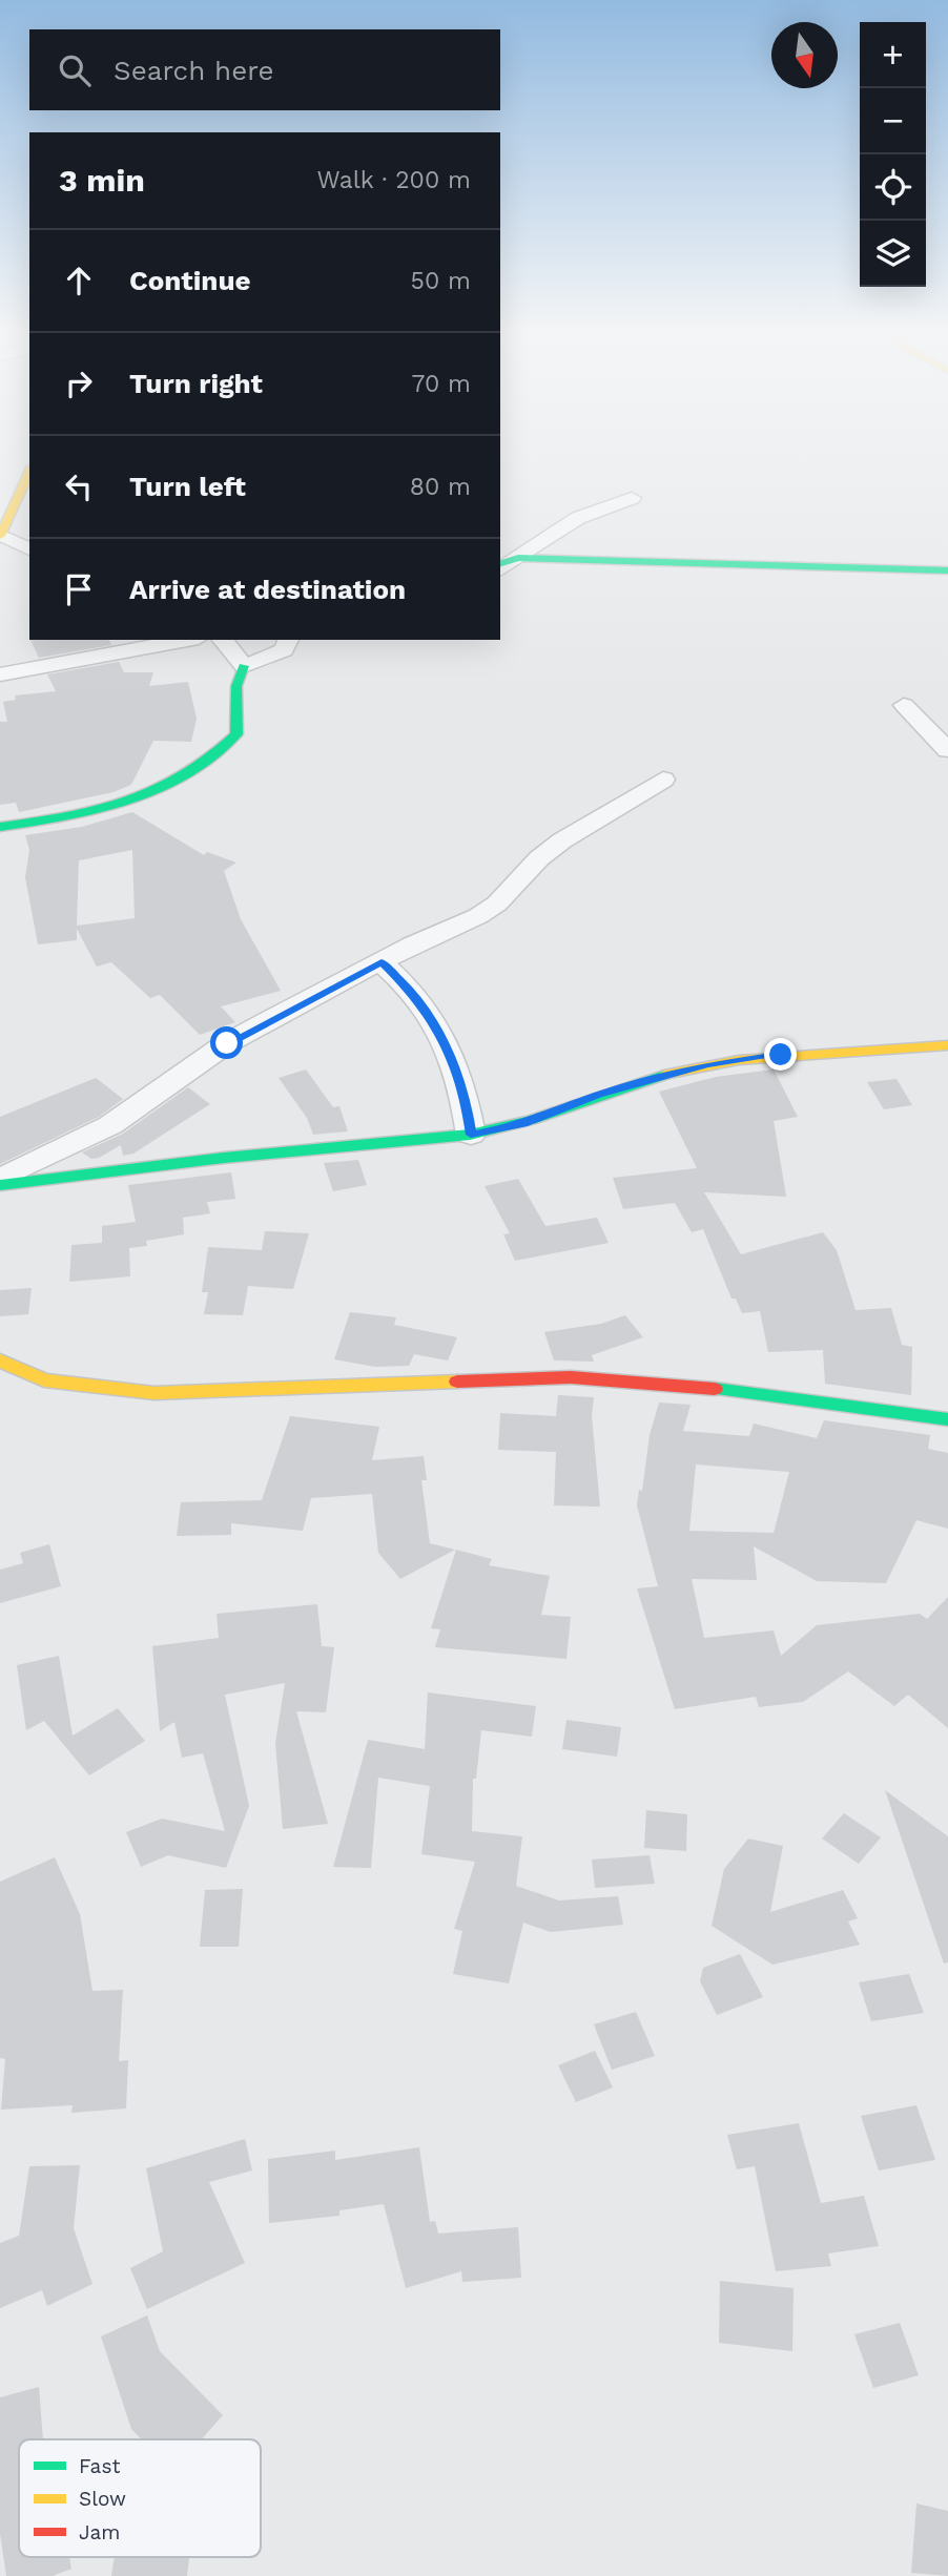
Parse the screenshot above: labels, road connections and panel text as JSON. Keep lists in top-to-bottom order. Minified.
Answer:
{"legend":["Fast","Slow","Jam"],"north":"bottom","page":{"map_buttons":["+","−"],"search":"Search here","heading":["3 min","Walk · 200 m"],"list":[["Continue","50 m"],["Turn right","70 m"],["Turn left","80 m"],"Arrive at destination"]}}
